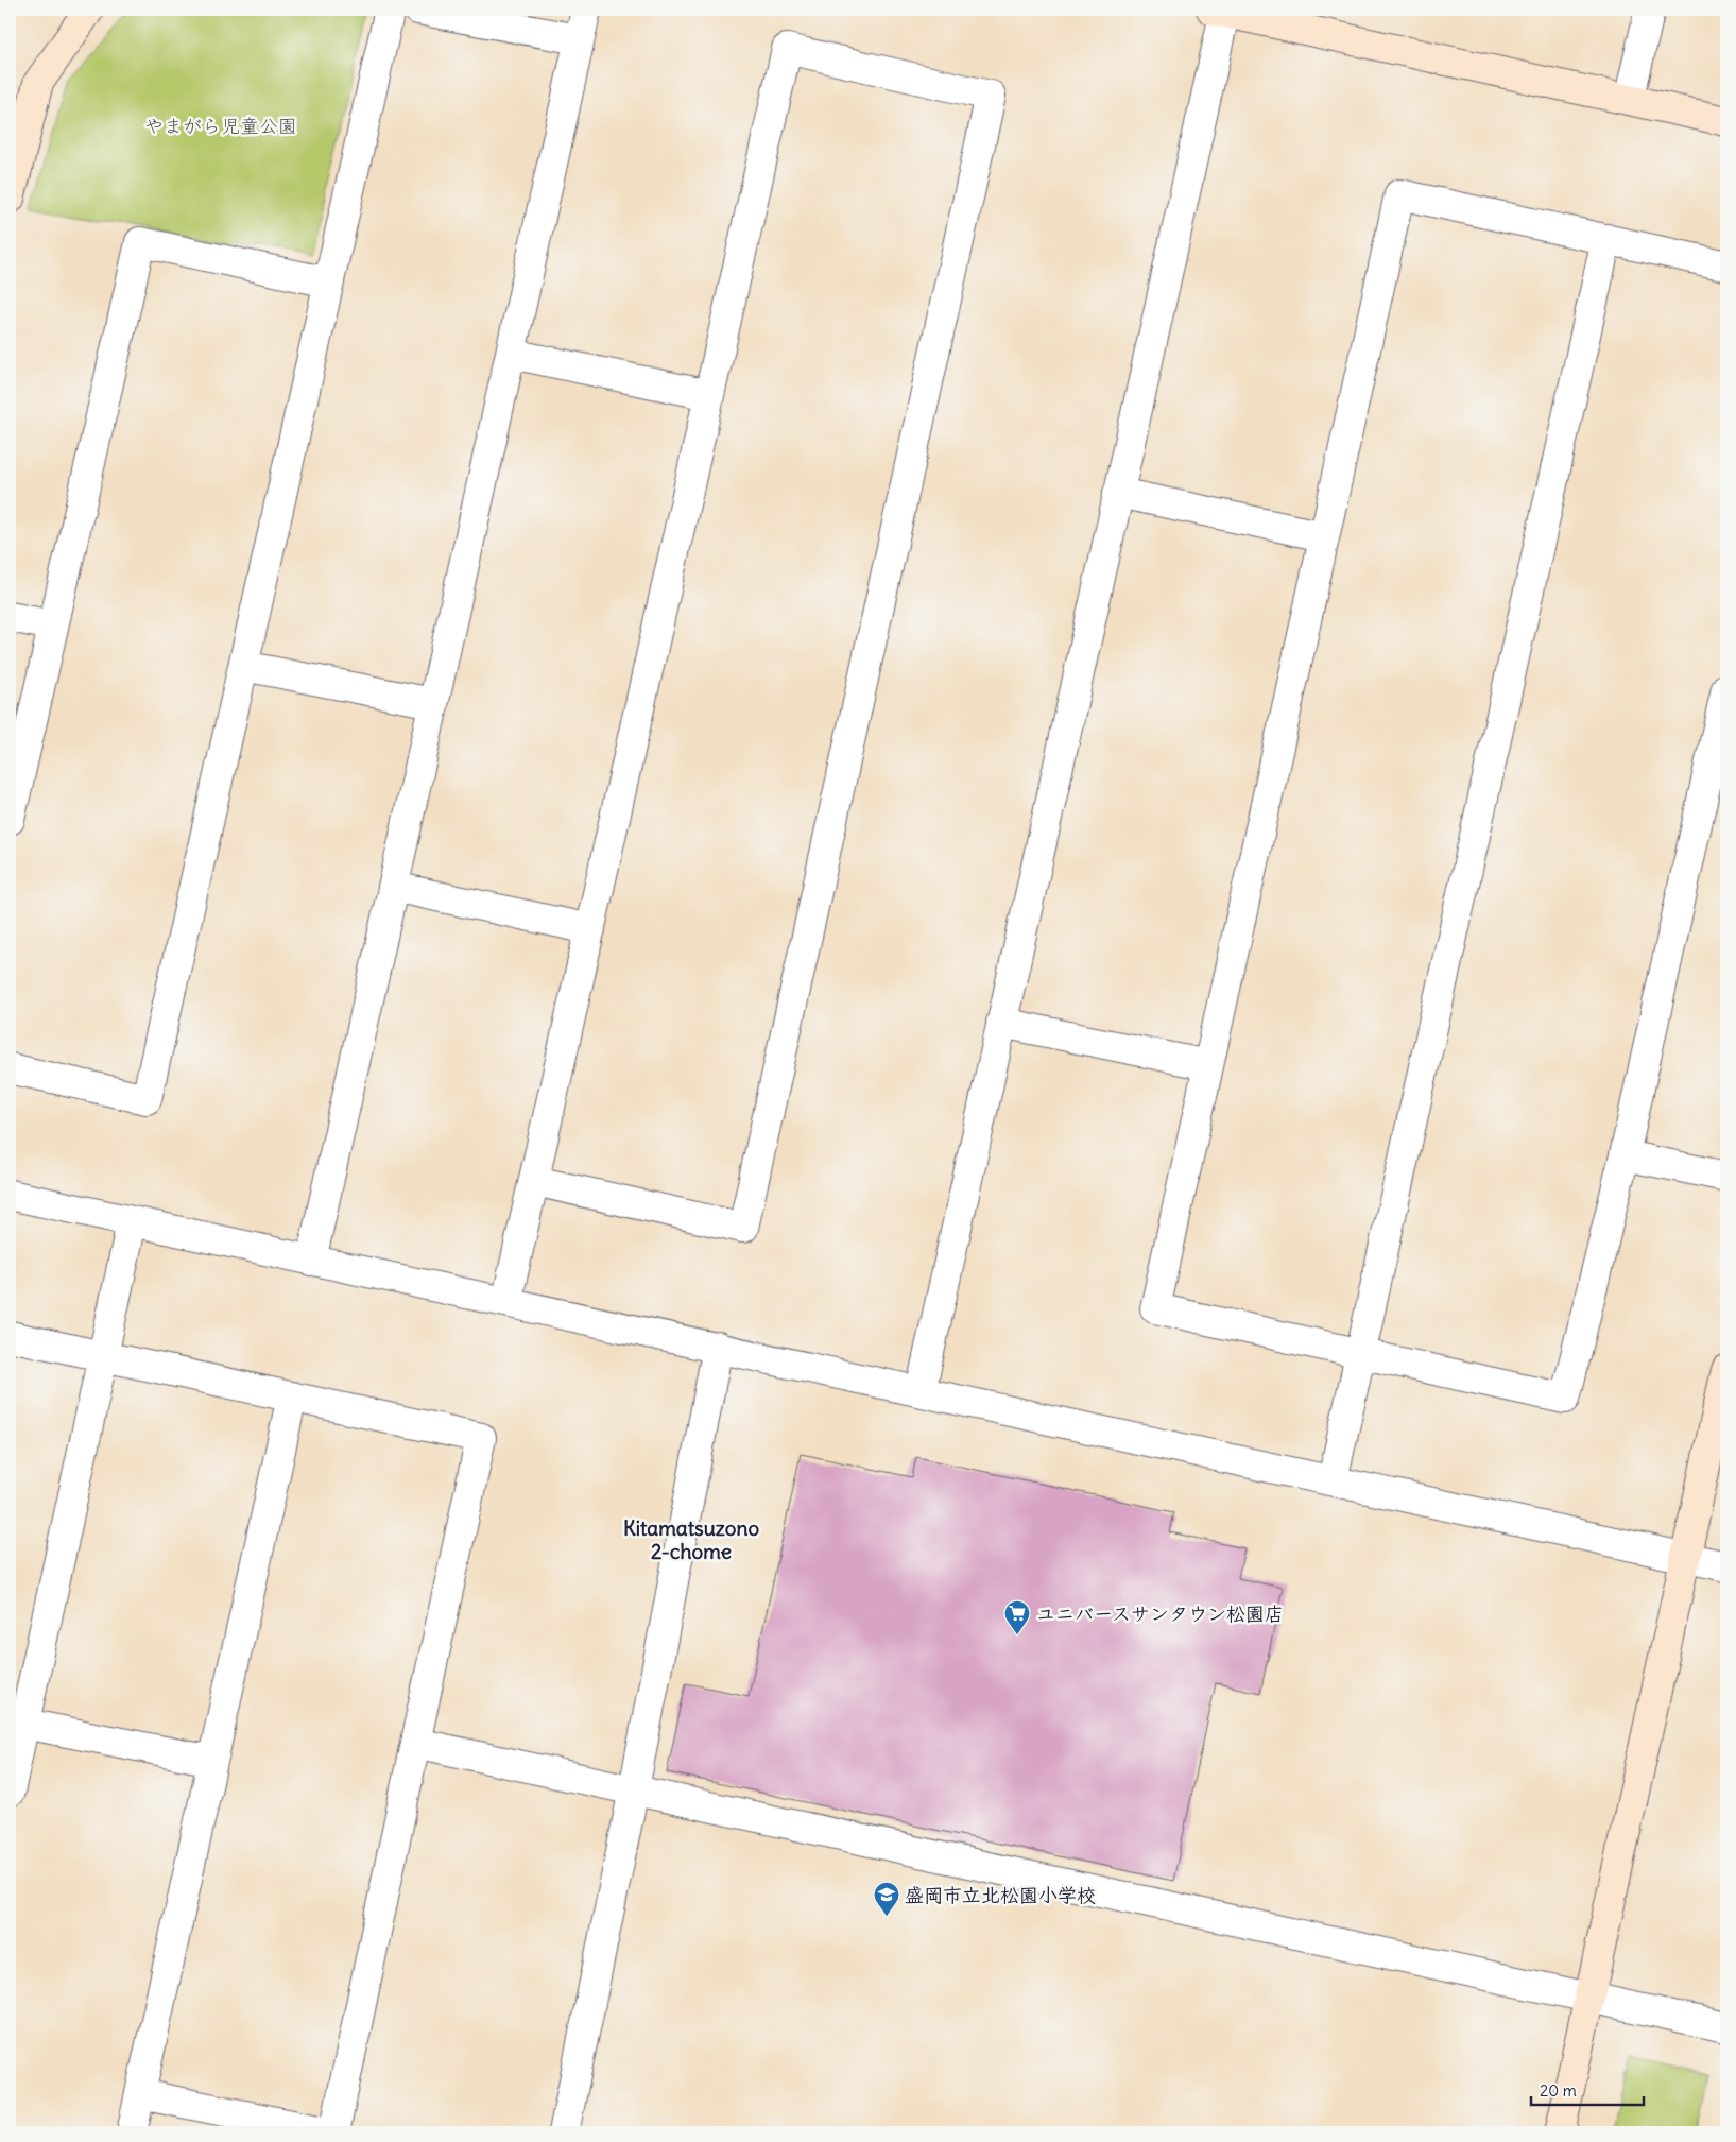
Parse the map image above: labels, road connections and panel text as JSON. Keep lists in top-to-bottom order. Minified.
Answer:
{"districts":["Kitamatsuzono 2-chome"],"parks":["やまがら児童公園"],"places":{"supermarket":["ユニバースサンタウン松園店"],"school or university":["盛岡市立北松園小学校"]},"scale_bar":"20 m"}
